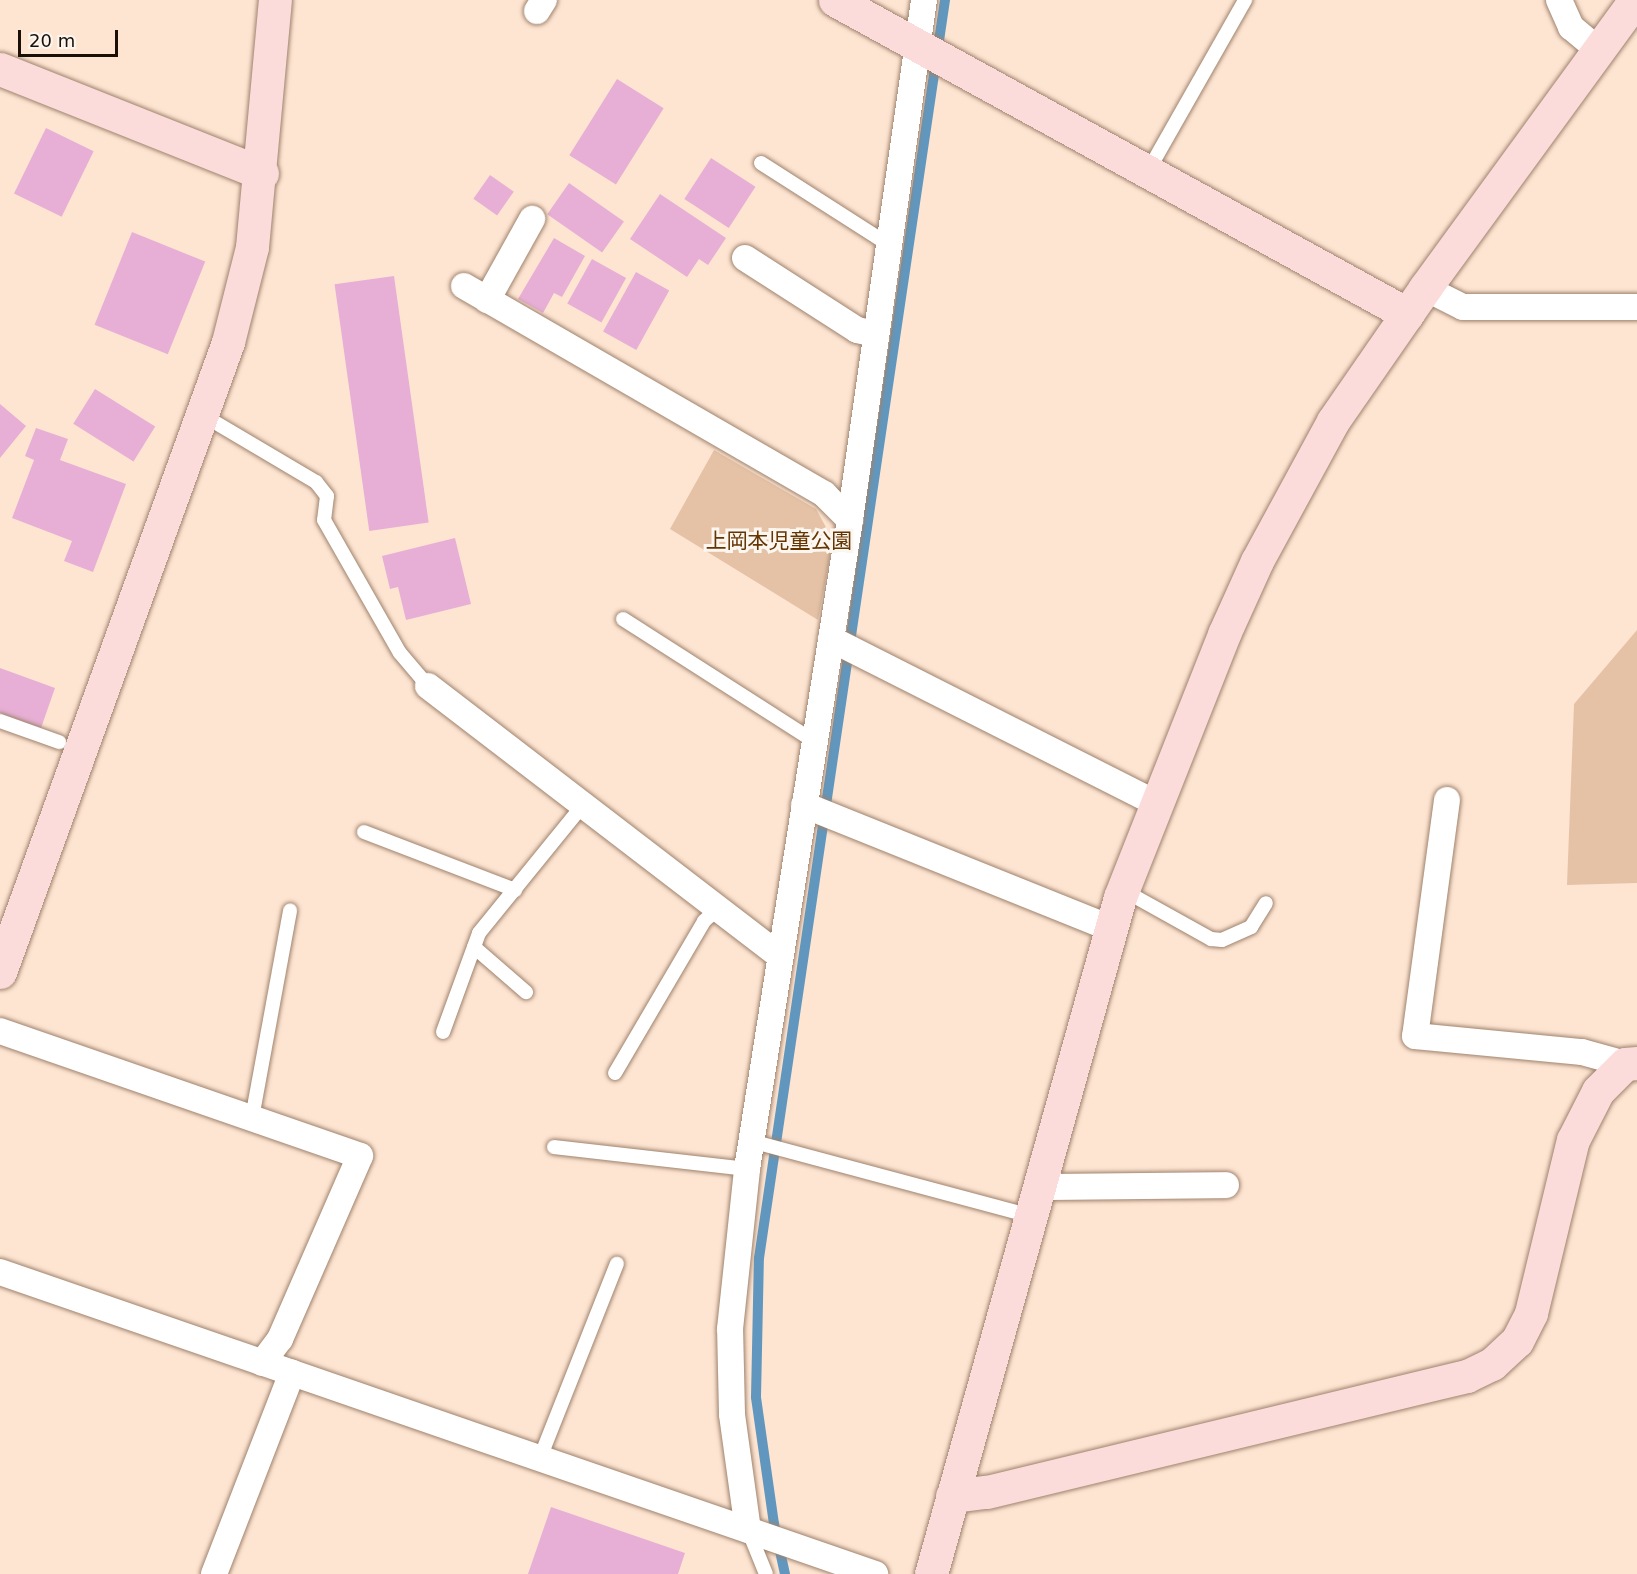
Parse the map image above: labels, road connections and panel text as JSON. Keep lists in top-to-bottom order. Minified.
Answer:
{"parks":["上岡本児童公園"],"scale_bar":"20 m"}
